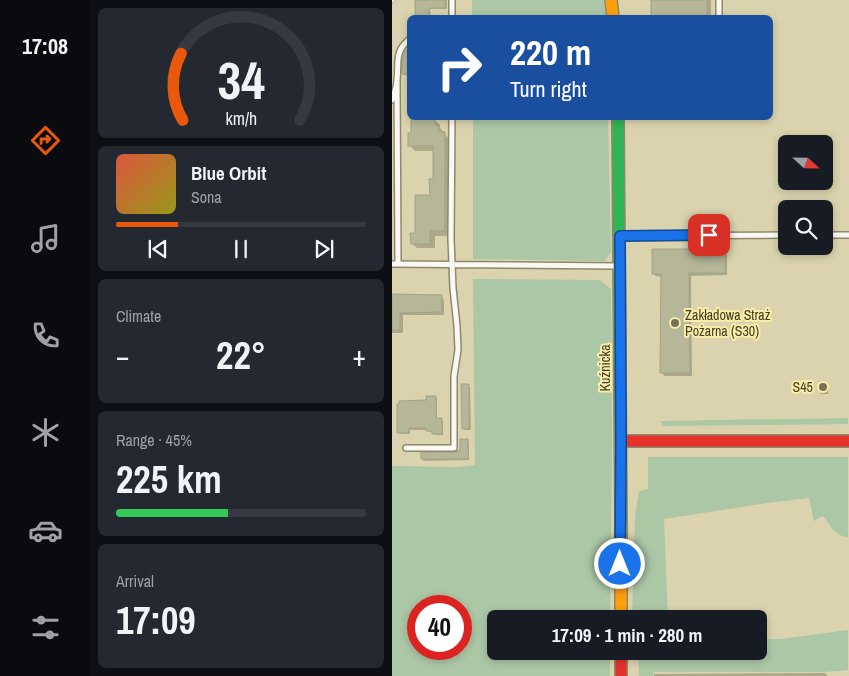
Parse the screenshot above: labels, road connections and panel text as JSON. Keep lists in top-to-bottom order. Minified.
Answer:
{"streets":{"street":["Kuźnicka"]},"places":["Zakładowa Straż Pożarna (S30)","S45"],"north":"right","page":{"tabs":"17:08","turn":["220 m","Turn right"],"song":["Blue Orbit","Sona"],"tile":["Climate",["Range · 45%","225 km"],["Arrival","17:09"]],"heat":["−","22°","+"],"limit":"40","trip":"17:09 · 1 min · 280 m","gauge":["34","km/h"]}}
